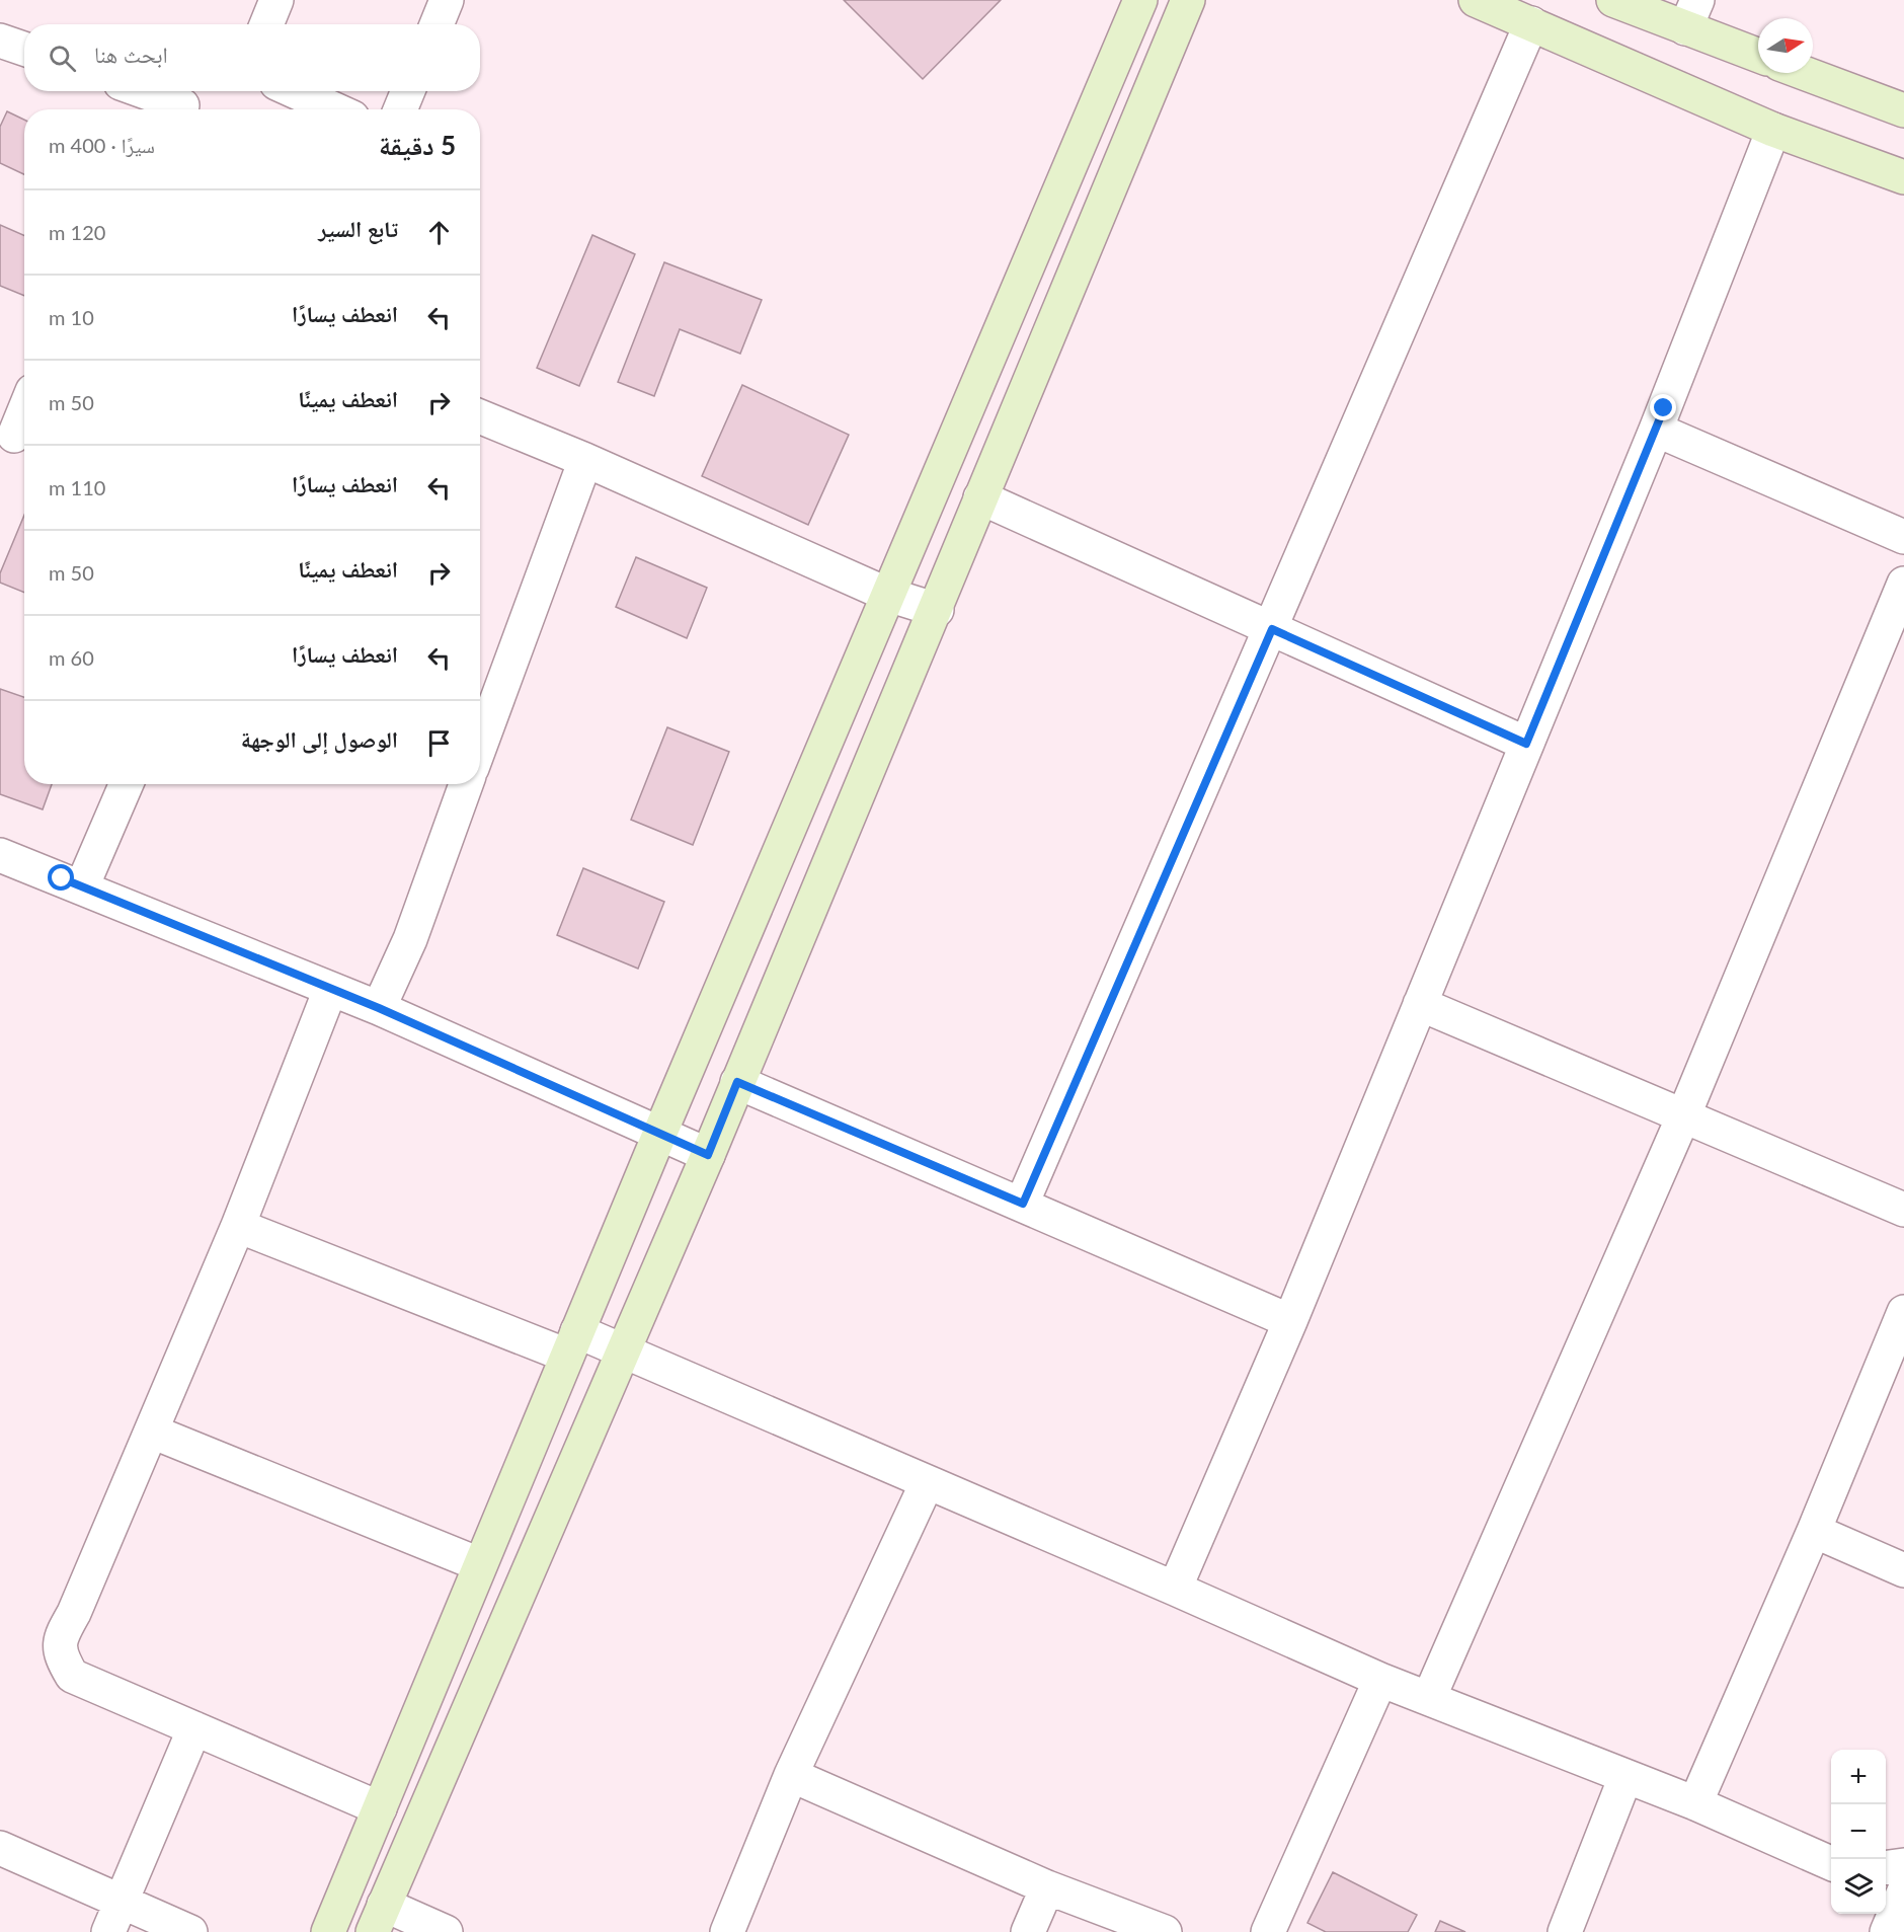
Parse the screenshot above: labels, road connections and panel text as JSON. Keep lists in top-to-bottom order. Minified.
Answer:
{"north":"right","page":{"search":"ابحث هنا","heading":["5 دقيقة","سيرًا · 400 m"],"list":[["تابع السير","120 m"],["انعطف يسارًا","10 m"],["انعطف يمينًا","50 m"],["انعطف يسارًا","110 m"],["انعطف يمينًا","50 m"],["انعطف يسارًا","60 m"],"الوصول إلى الوجهة"],"map_buttons":["+","−"]}}
